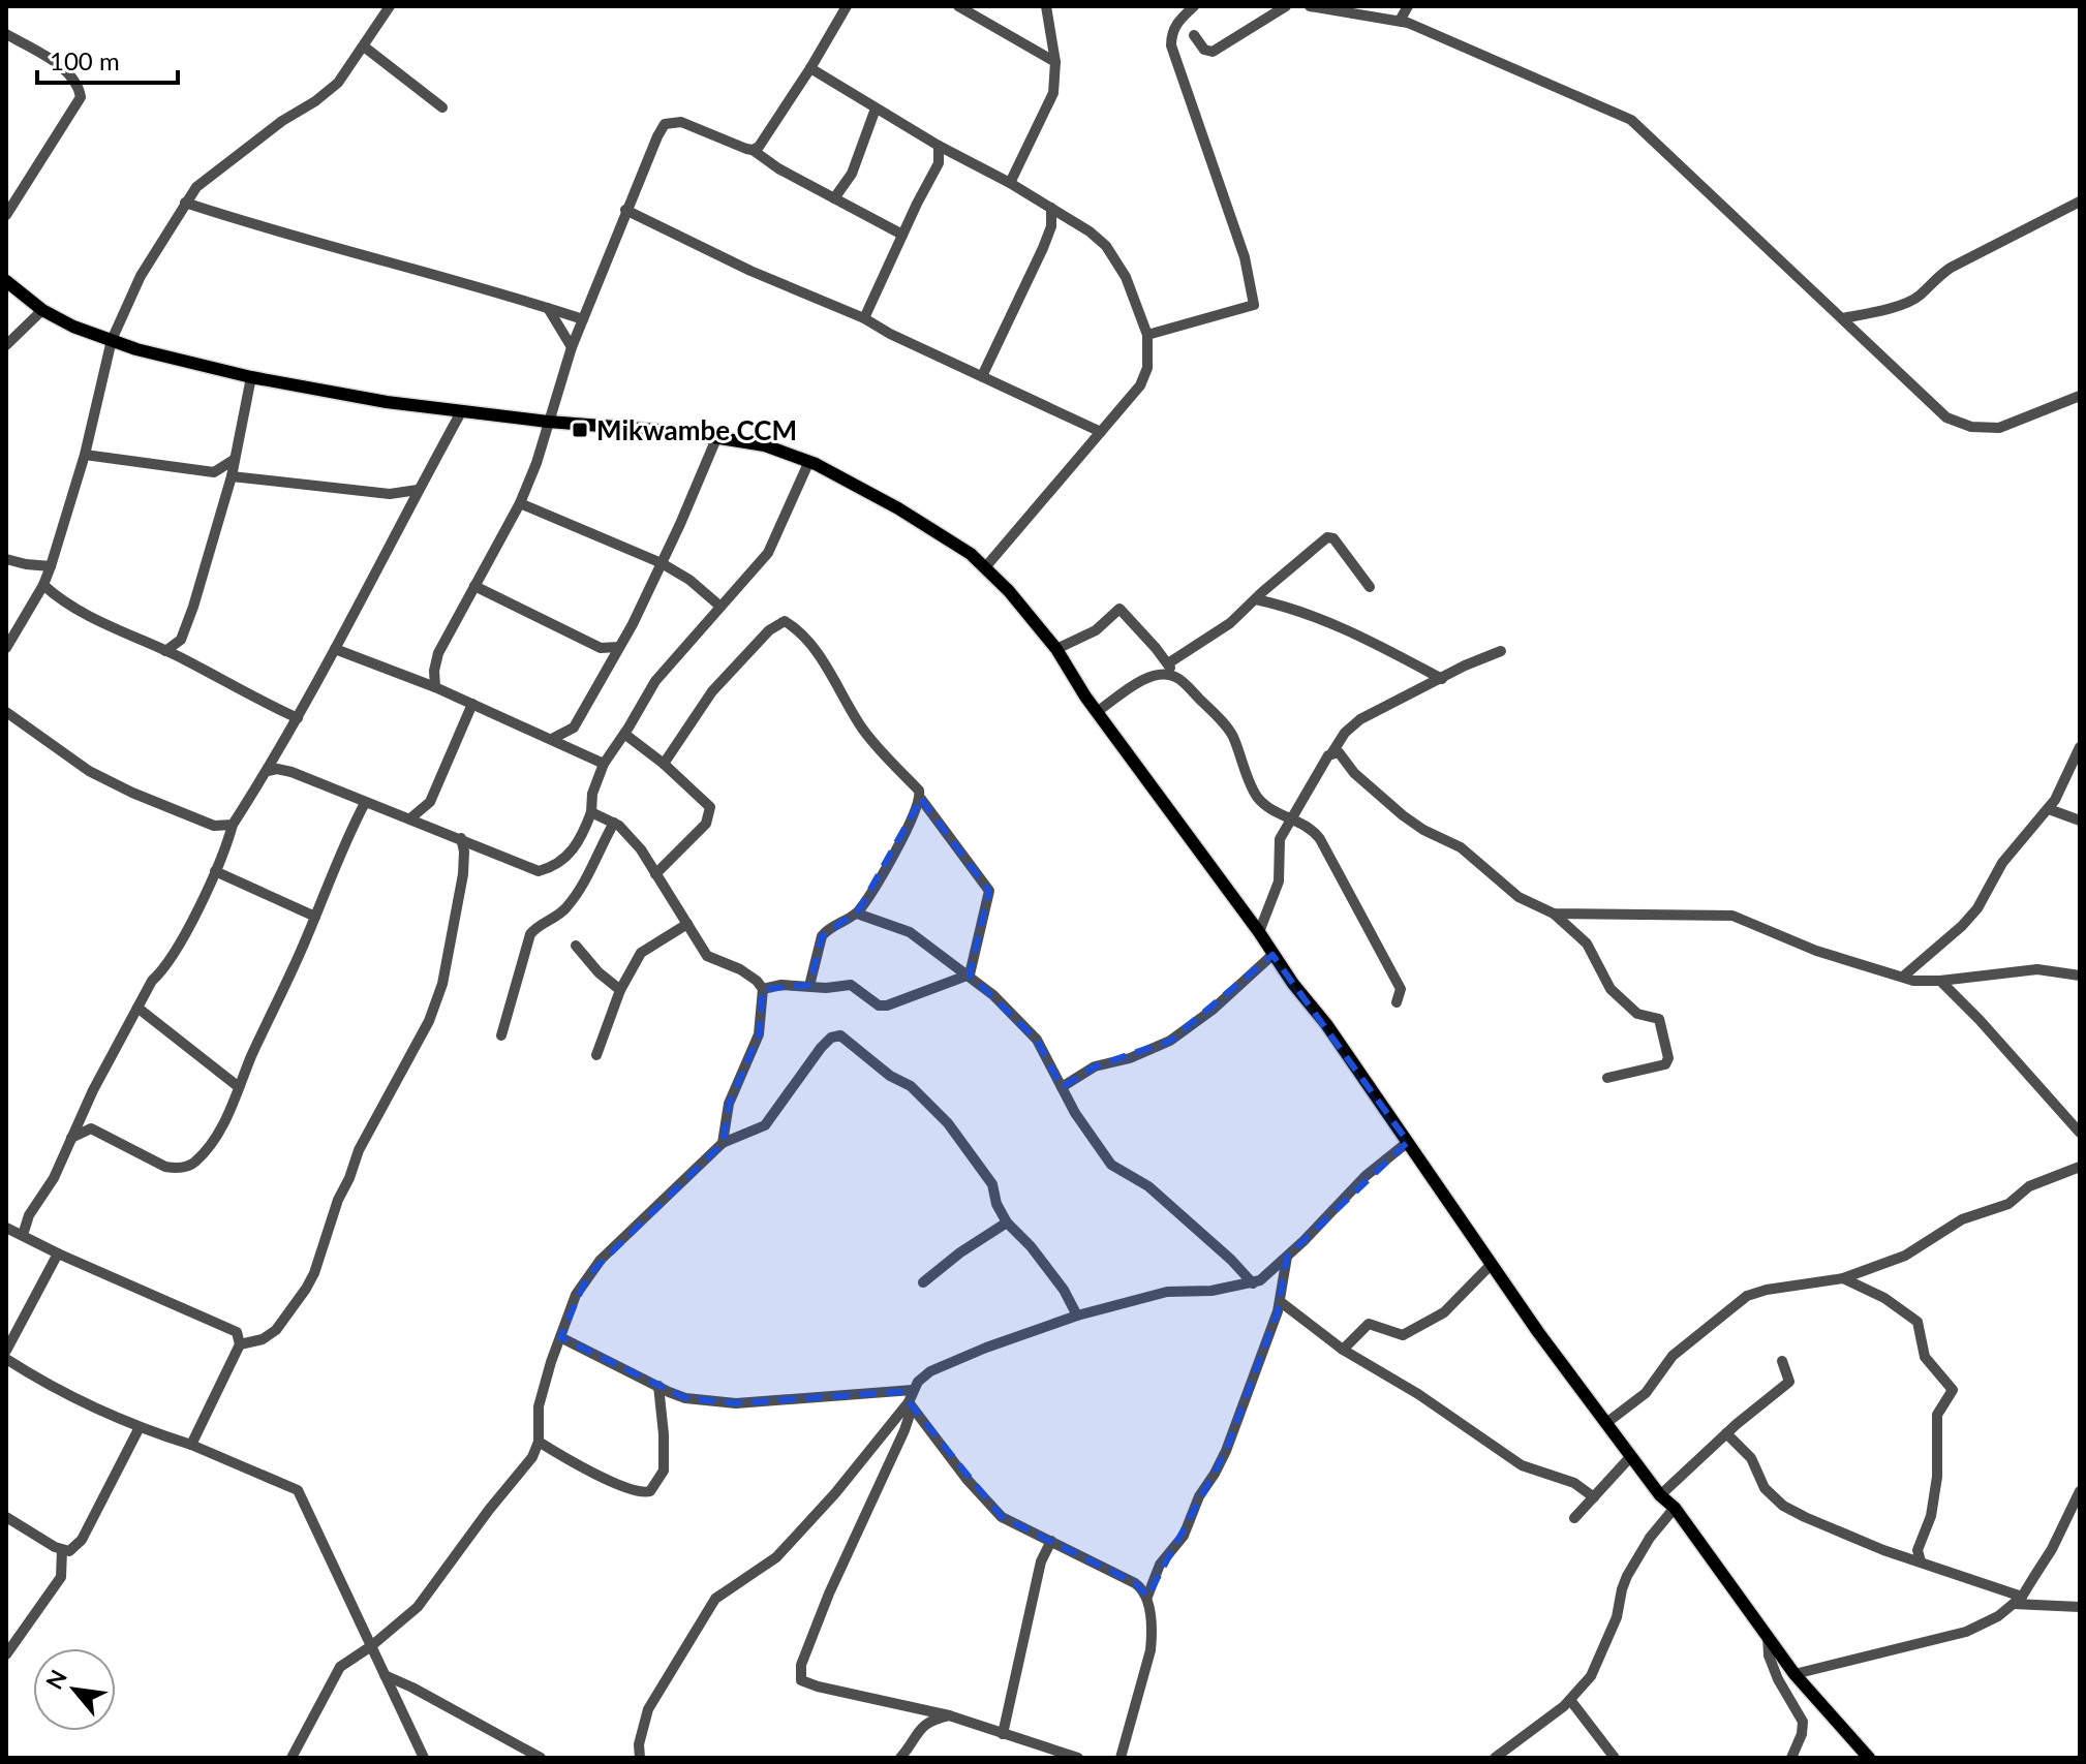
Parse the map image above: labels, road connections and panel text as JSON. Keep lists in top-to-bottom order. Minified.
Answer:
{"places":{"transit":["Mikwambe CCM"]},"scale_bar":"100 m","north":"top left"}
